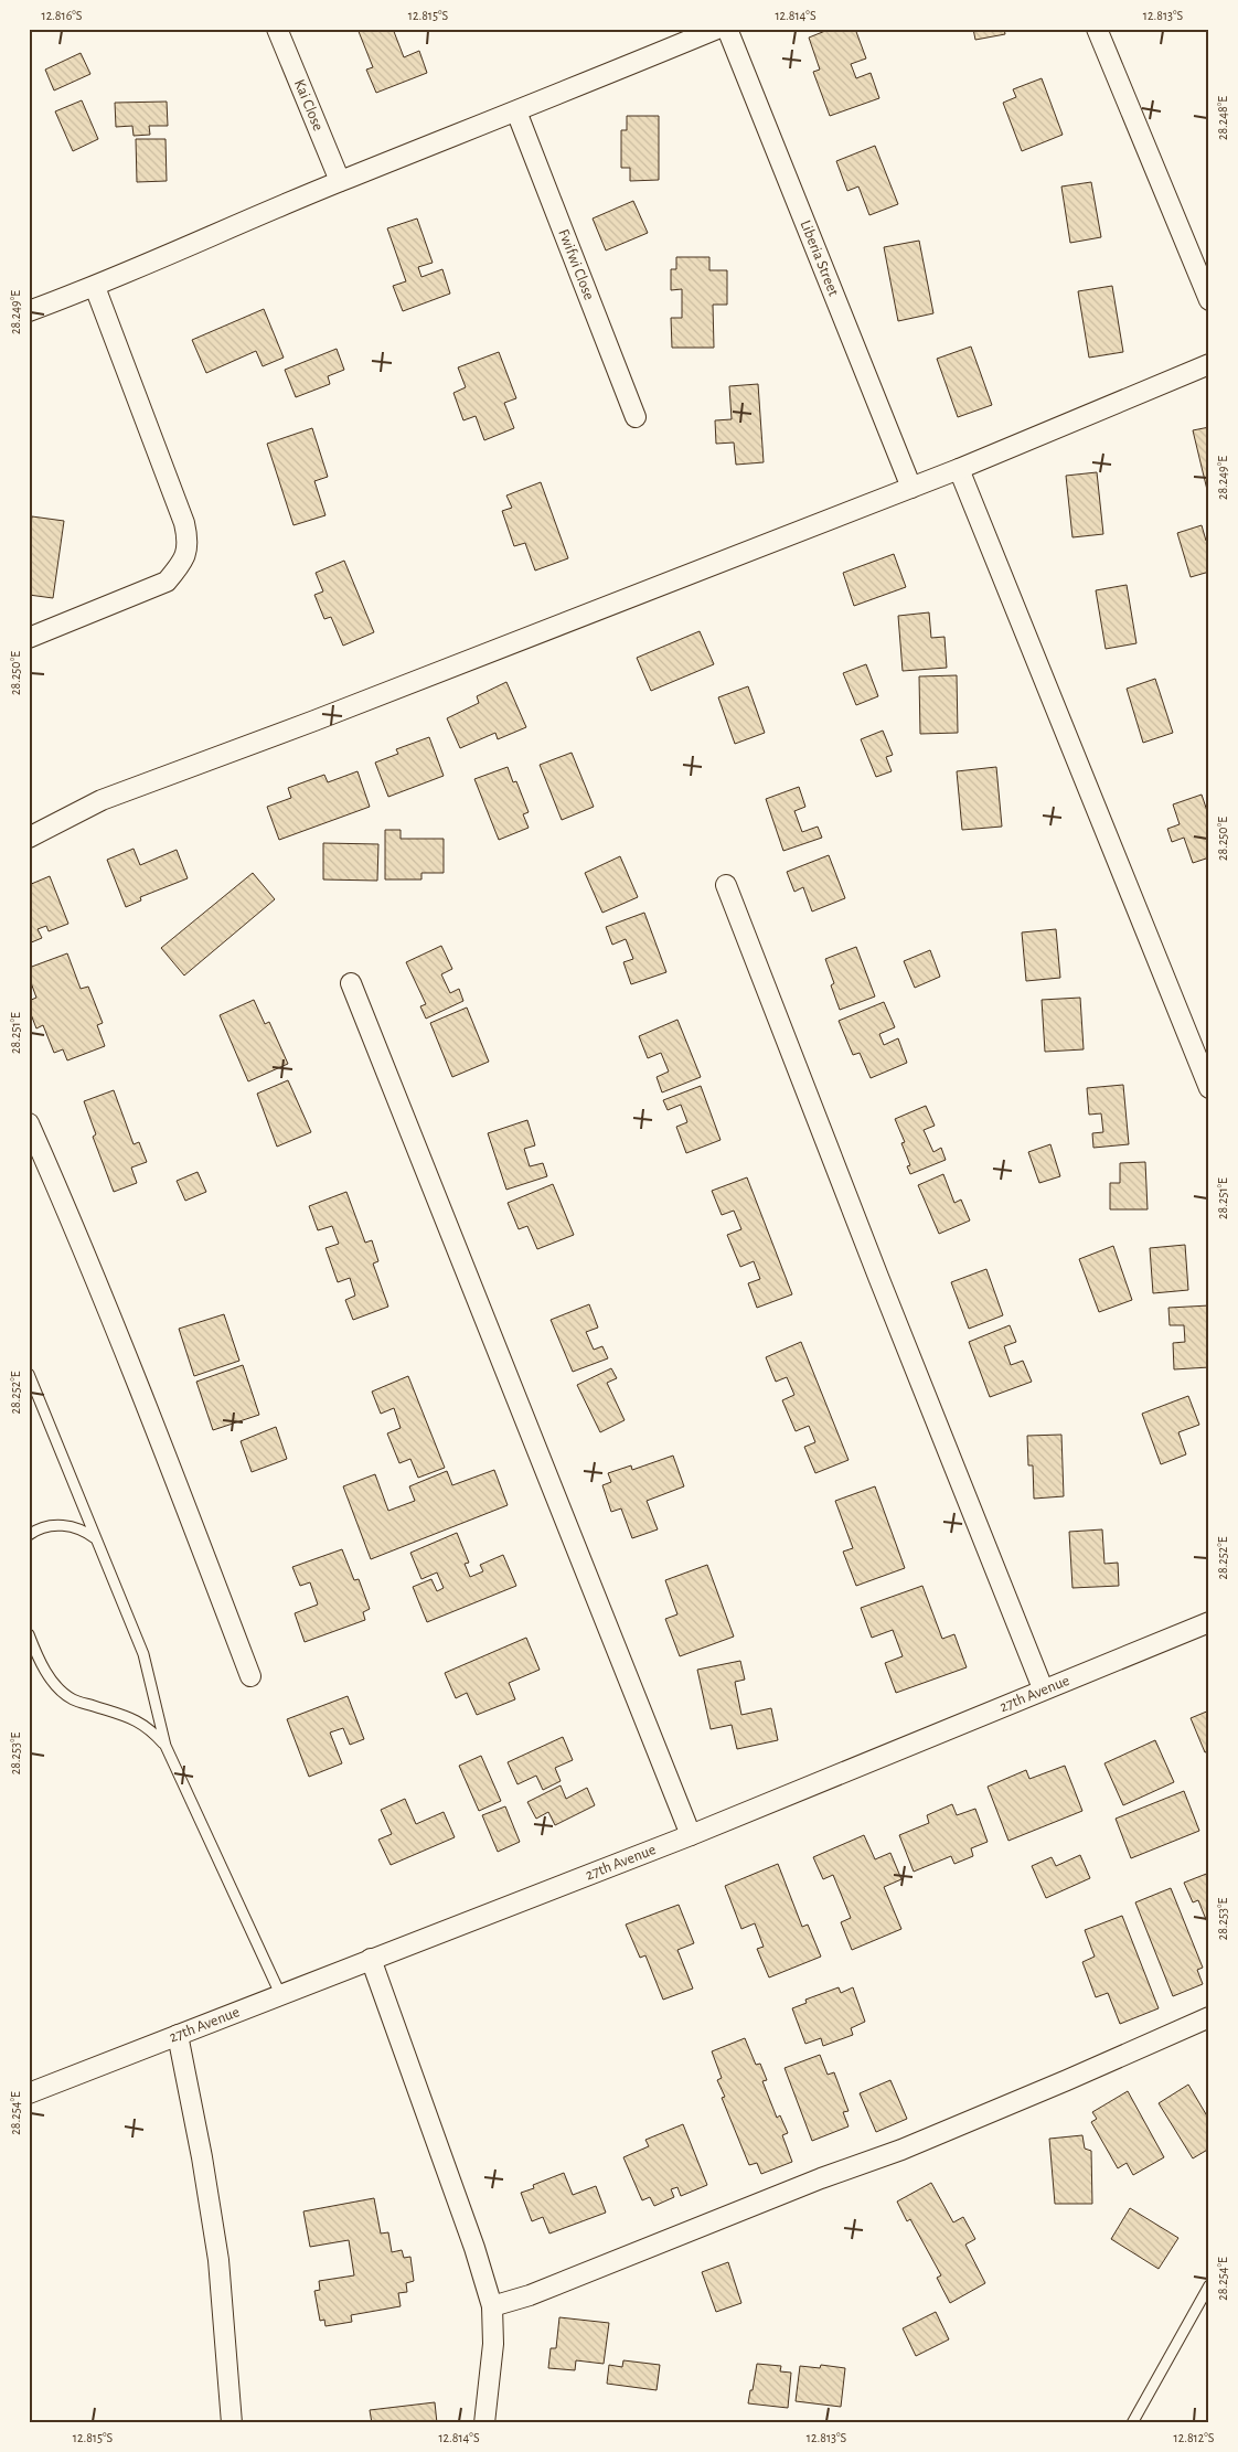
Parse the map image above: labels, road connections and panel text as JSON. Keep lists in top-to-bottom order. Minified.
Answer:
{"streets":{"street":["Kai Close","Liberia Street","Fwifwi Close","27th Avenue"]},"coordinates":["12.816°S","12.815°S","12.814°S","12.813°S","28.248°E","28.249°E","28.250°E","28.251°E","28.252°E","28.253°E","28.254°E","12.812°S"]}
